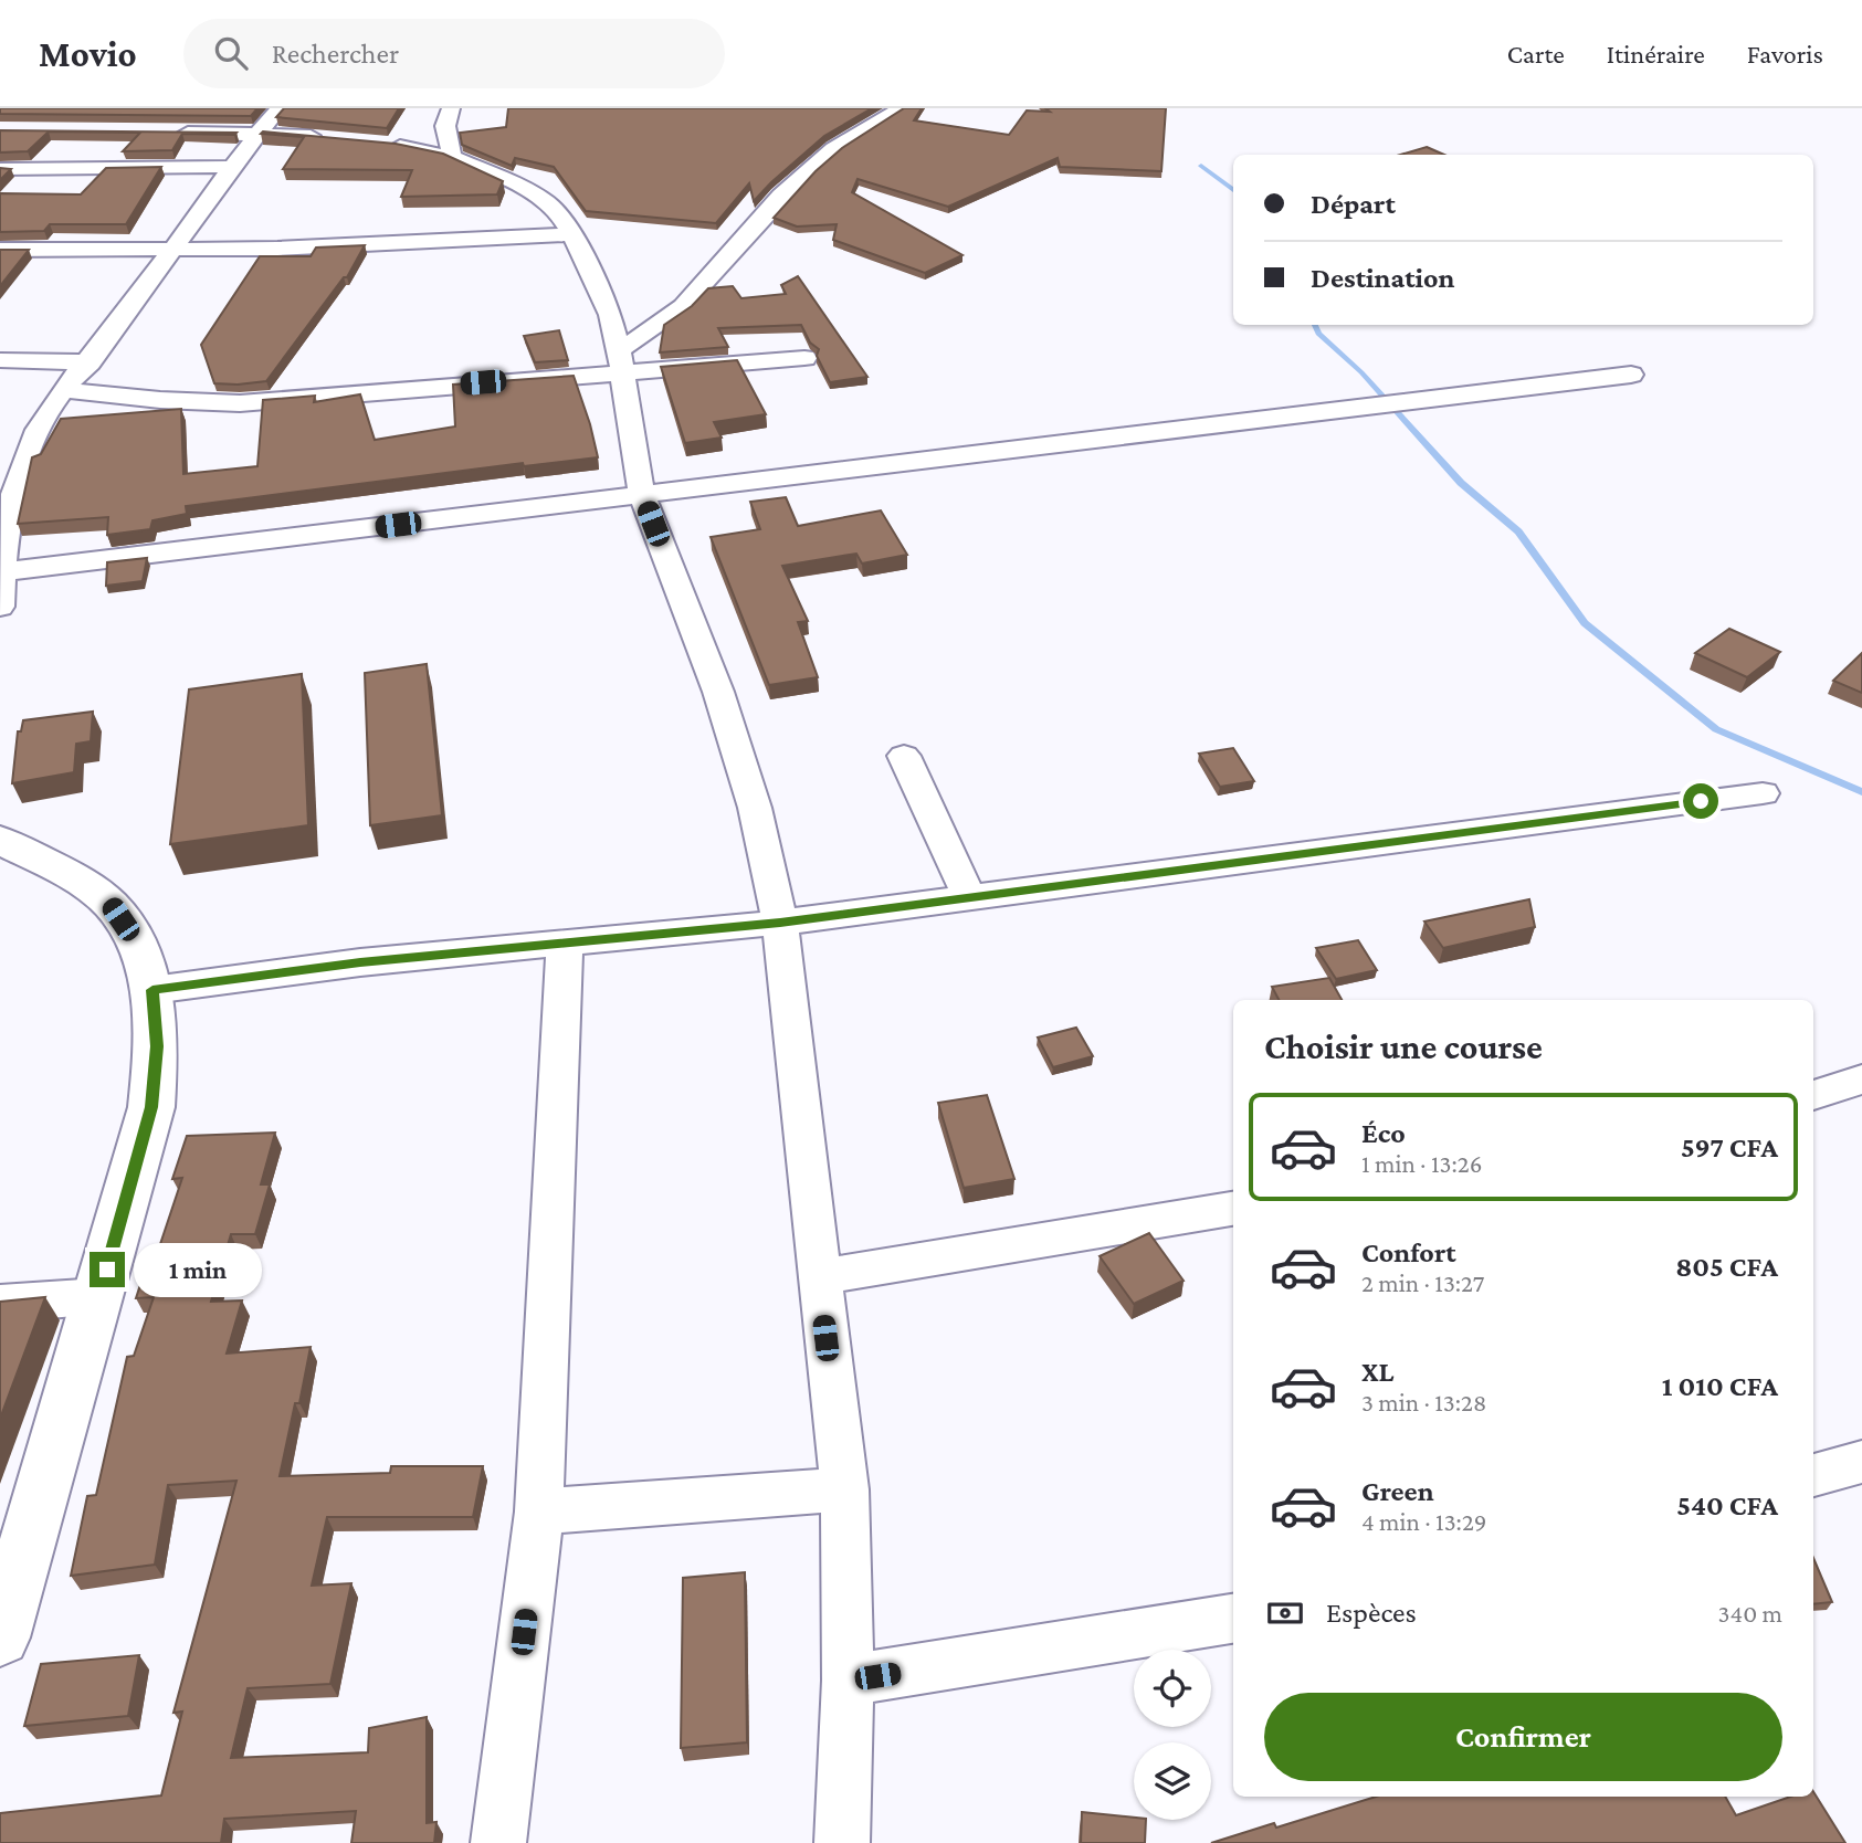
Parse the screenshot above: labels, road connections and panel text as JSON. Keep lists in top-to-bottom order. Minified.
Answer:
{"page":{"header":"Movio","search":"Rechercher","nav":["Carte","Itinéraire","Favoris"],"banner":["Départ","Destination"],"heading":"Choisir une course","list":[{"name":"Éco","note":"1 min · 13:26","value":"597 CFA"},{"name":"Confort","note":"2 min · 13:27","value":"805 CFA"},{"name":"XL","note":"3 min · 13:28","value":"1 010 CFA"},{"name":"Green","note":"4 min · 13:29","value":"540 CFA"}],"bubble":"1 min","pay":["Espèces","340 m"],"buttons":"Confirmer"}}
